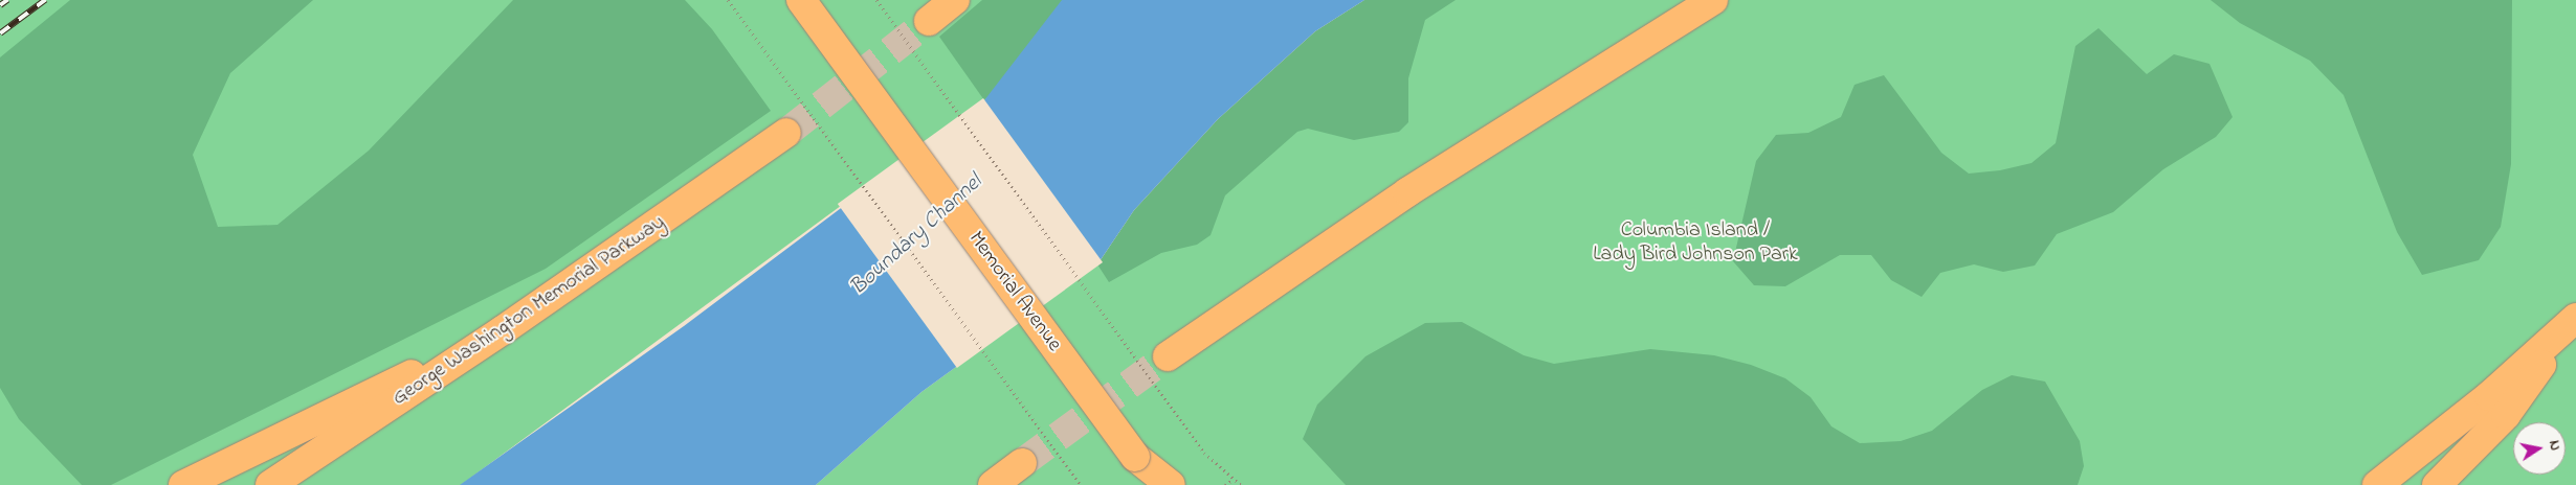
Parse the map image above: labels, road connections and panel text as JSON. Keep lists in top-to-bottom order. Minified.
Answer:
{"streets":{"main road":["Memorial Avenue","George Washington Memorial Parkway"]},"water":["Boundary Channel"],"parks":["Columbia Island / Lady Bird Johnson Park"],"north":"right"}
